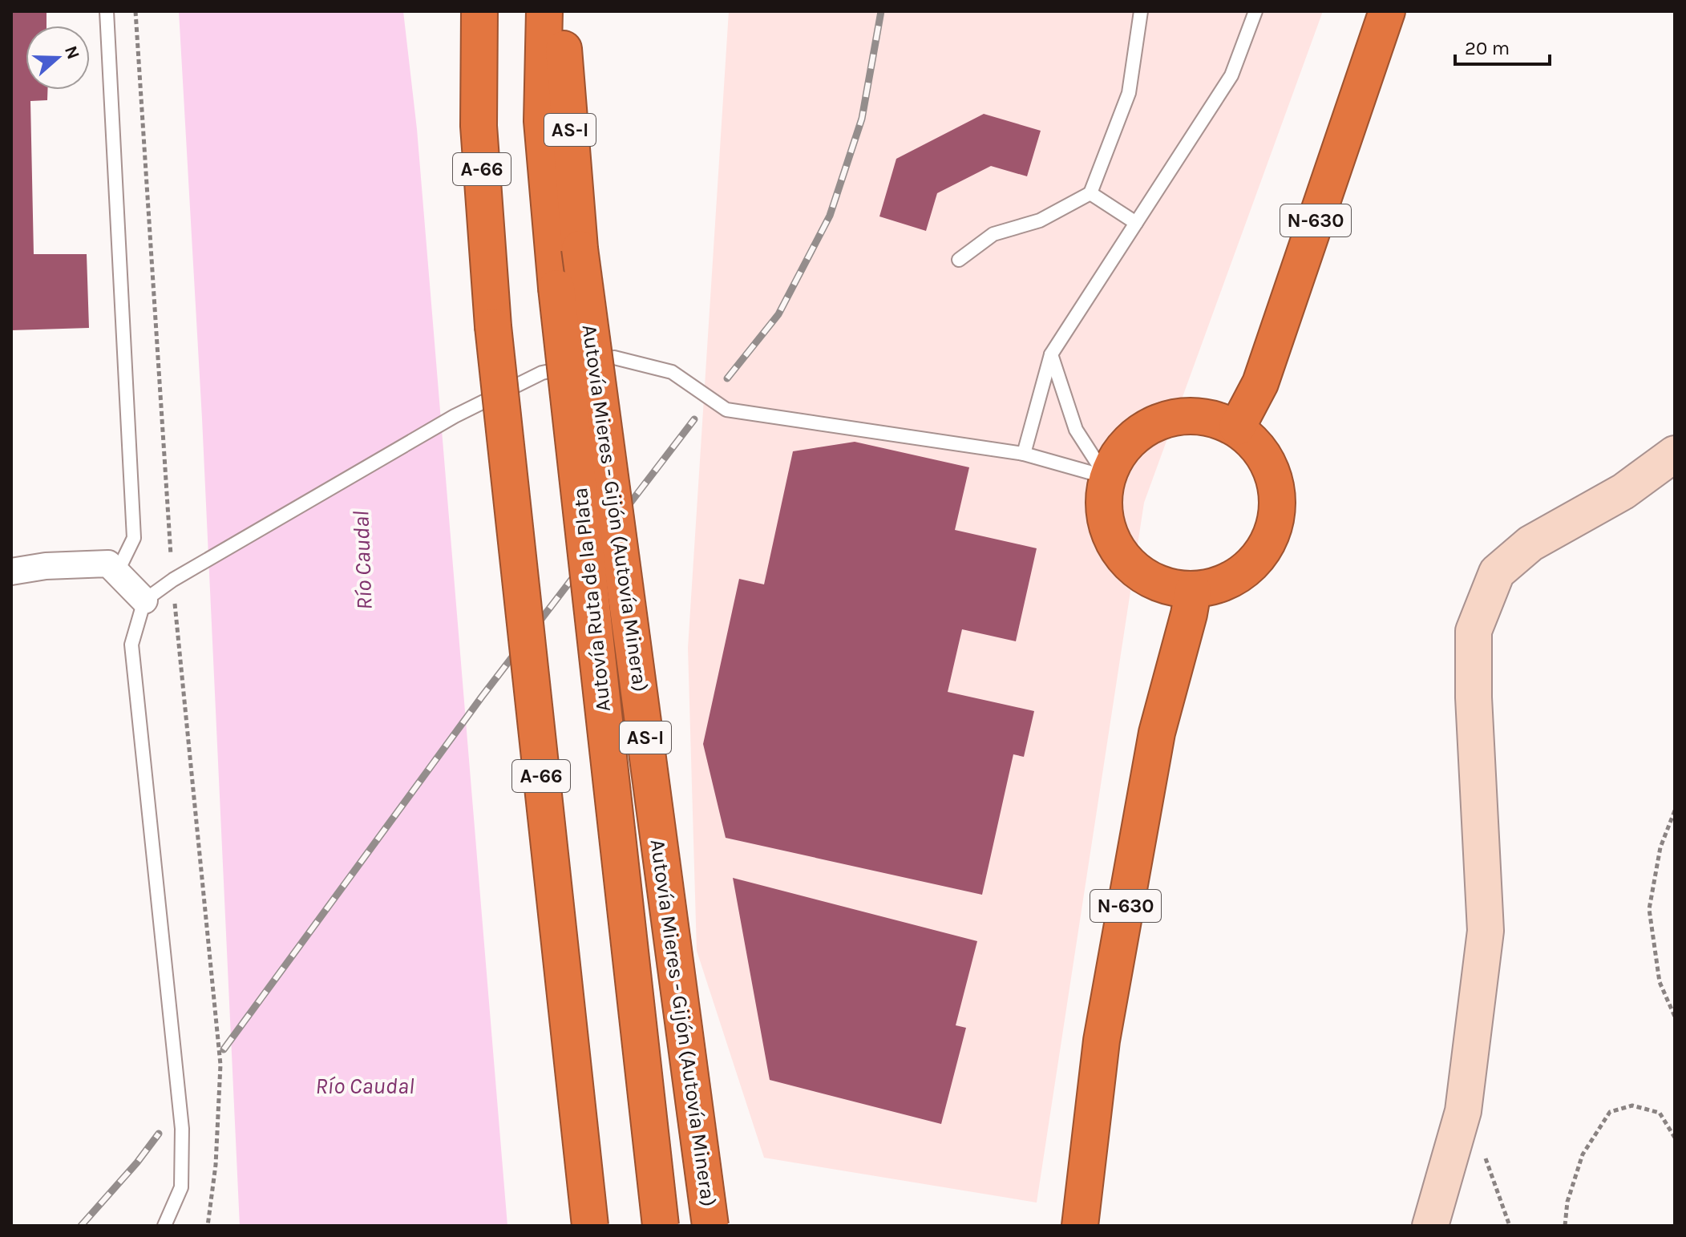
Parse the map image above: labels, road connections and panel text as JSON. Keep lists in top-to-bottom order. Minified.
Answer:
{"streets":{"highway":["AS-I","A-66","N-630","Autovía Mieres - Gijón (Autovía Minera)","Autovía Ruta de la Plata"]},"water":["Río Caudal"],"scale_bar":"20 m","north":"right"}
